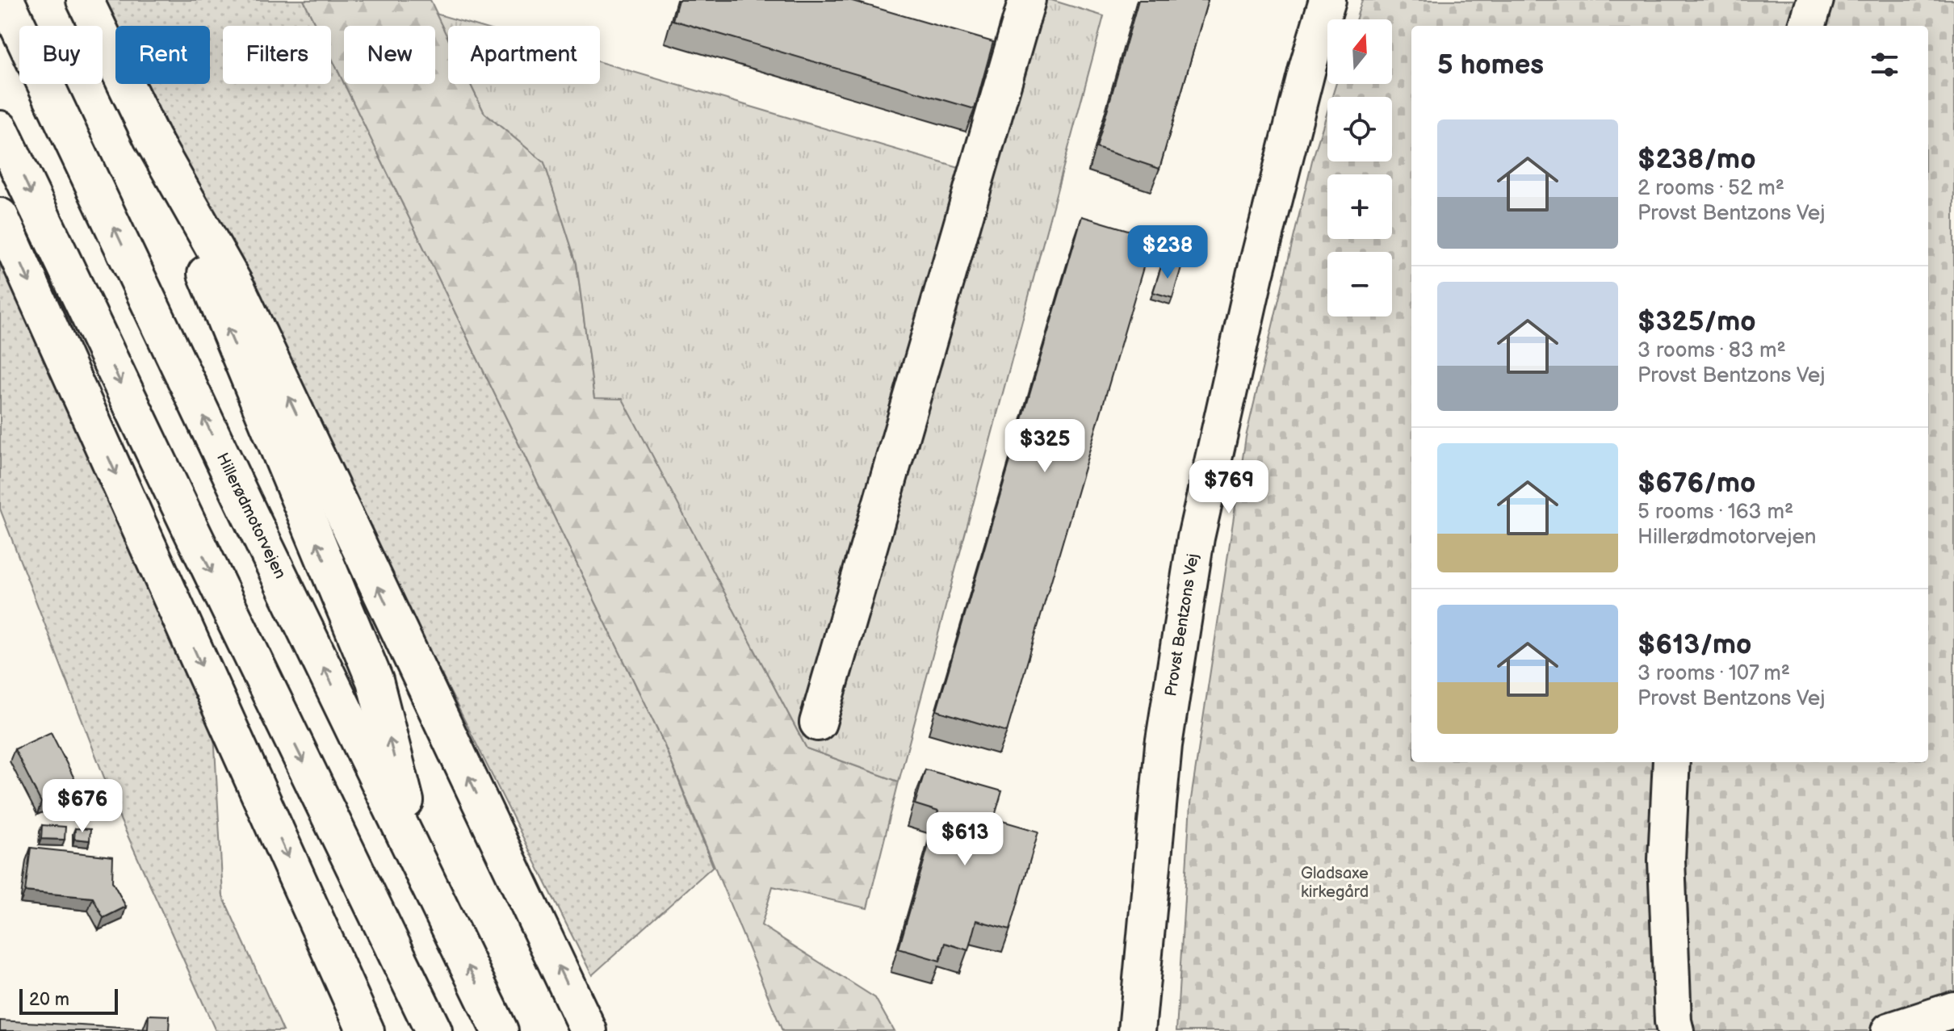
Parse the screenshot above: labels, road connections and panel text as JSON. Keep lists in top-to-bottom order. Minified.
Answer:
{"streets":{"main road":["Hillerødmotorvejen","Provst Bentzons Vej"]},"parks":["Gladsaxe kirkegård"],"scale_bar":"20 m","north":"top","page":{"map_buttons":["+","−"],"chip":["Buy","Rent","Filters","New","Apartment"],"heading":"5 homes","list":[{"name":"$238/mo","note":"2 rooms · 52 m² · Provst Bentzons Vej"},{"name":"$325/mo","note":"3 rooms · 83 m² · Provst Bentzons Vej"},{"name":"$676/mo","note":"5 rooms · 163 m² · Hillerødmotorvejen"},{"name":"$613/mo","note":"3 rooms · 107 m² · Provst Bentzons Vej"}],"price":["$238","$325","$769","$676","$613"],"scale":"20 m"}}
